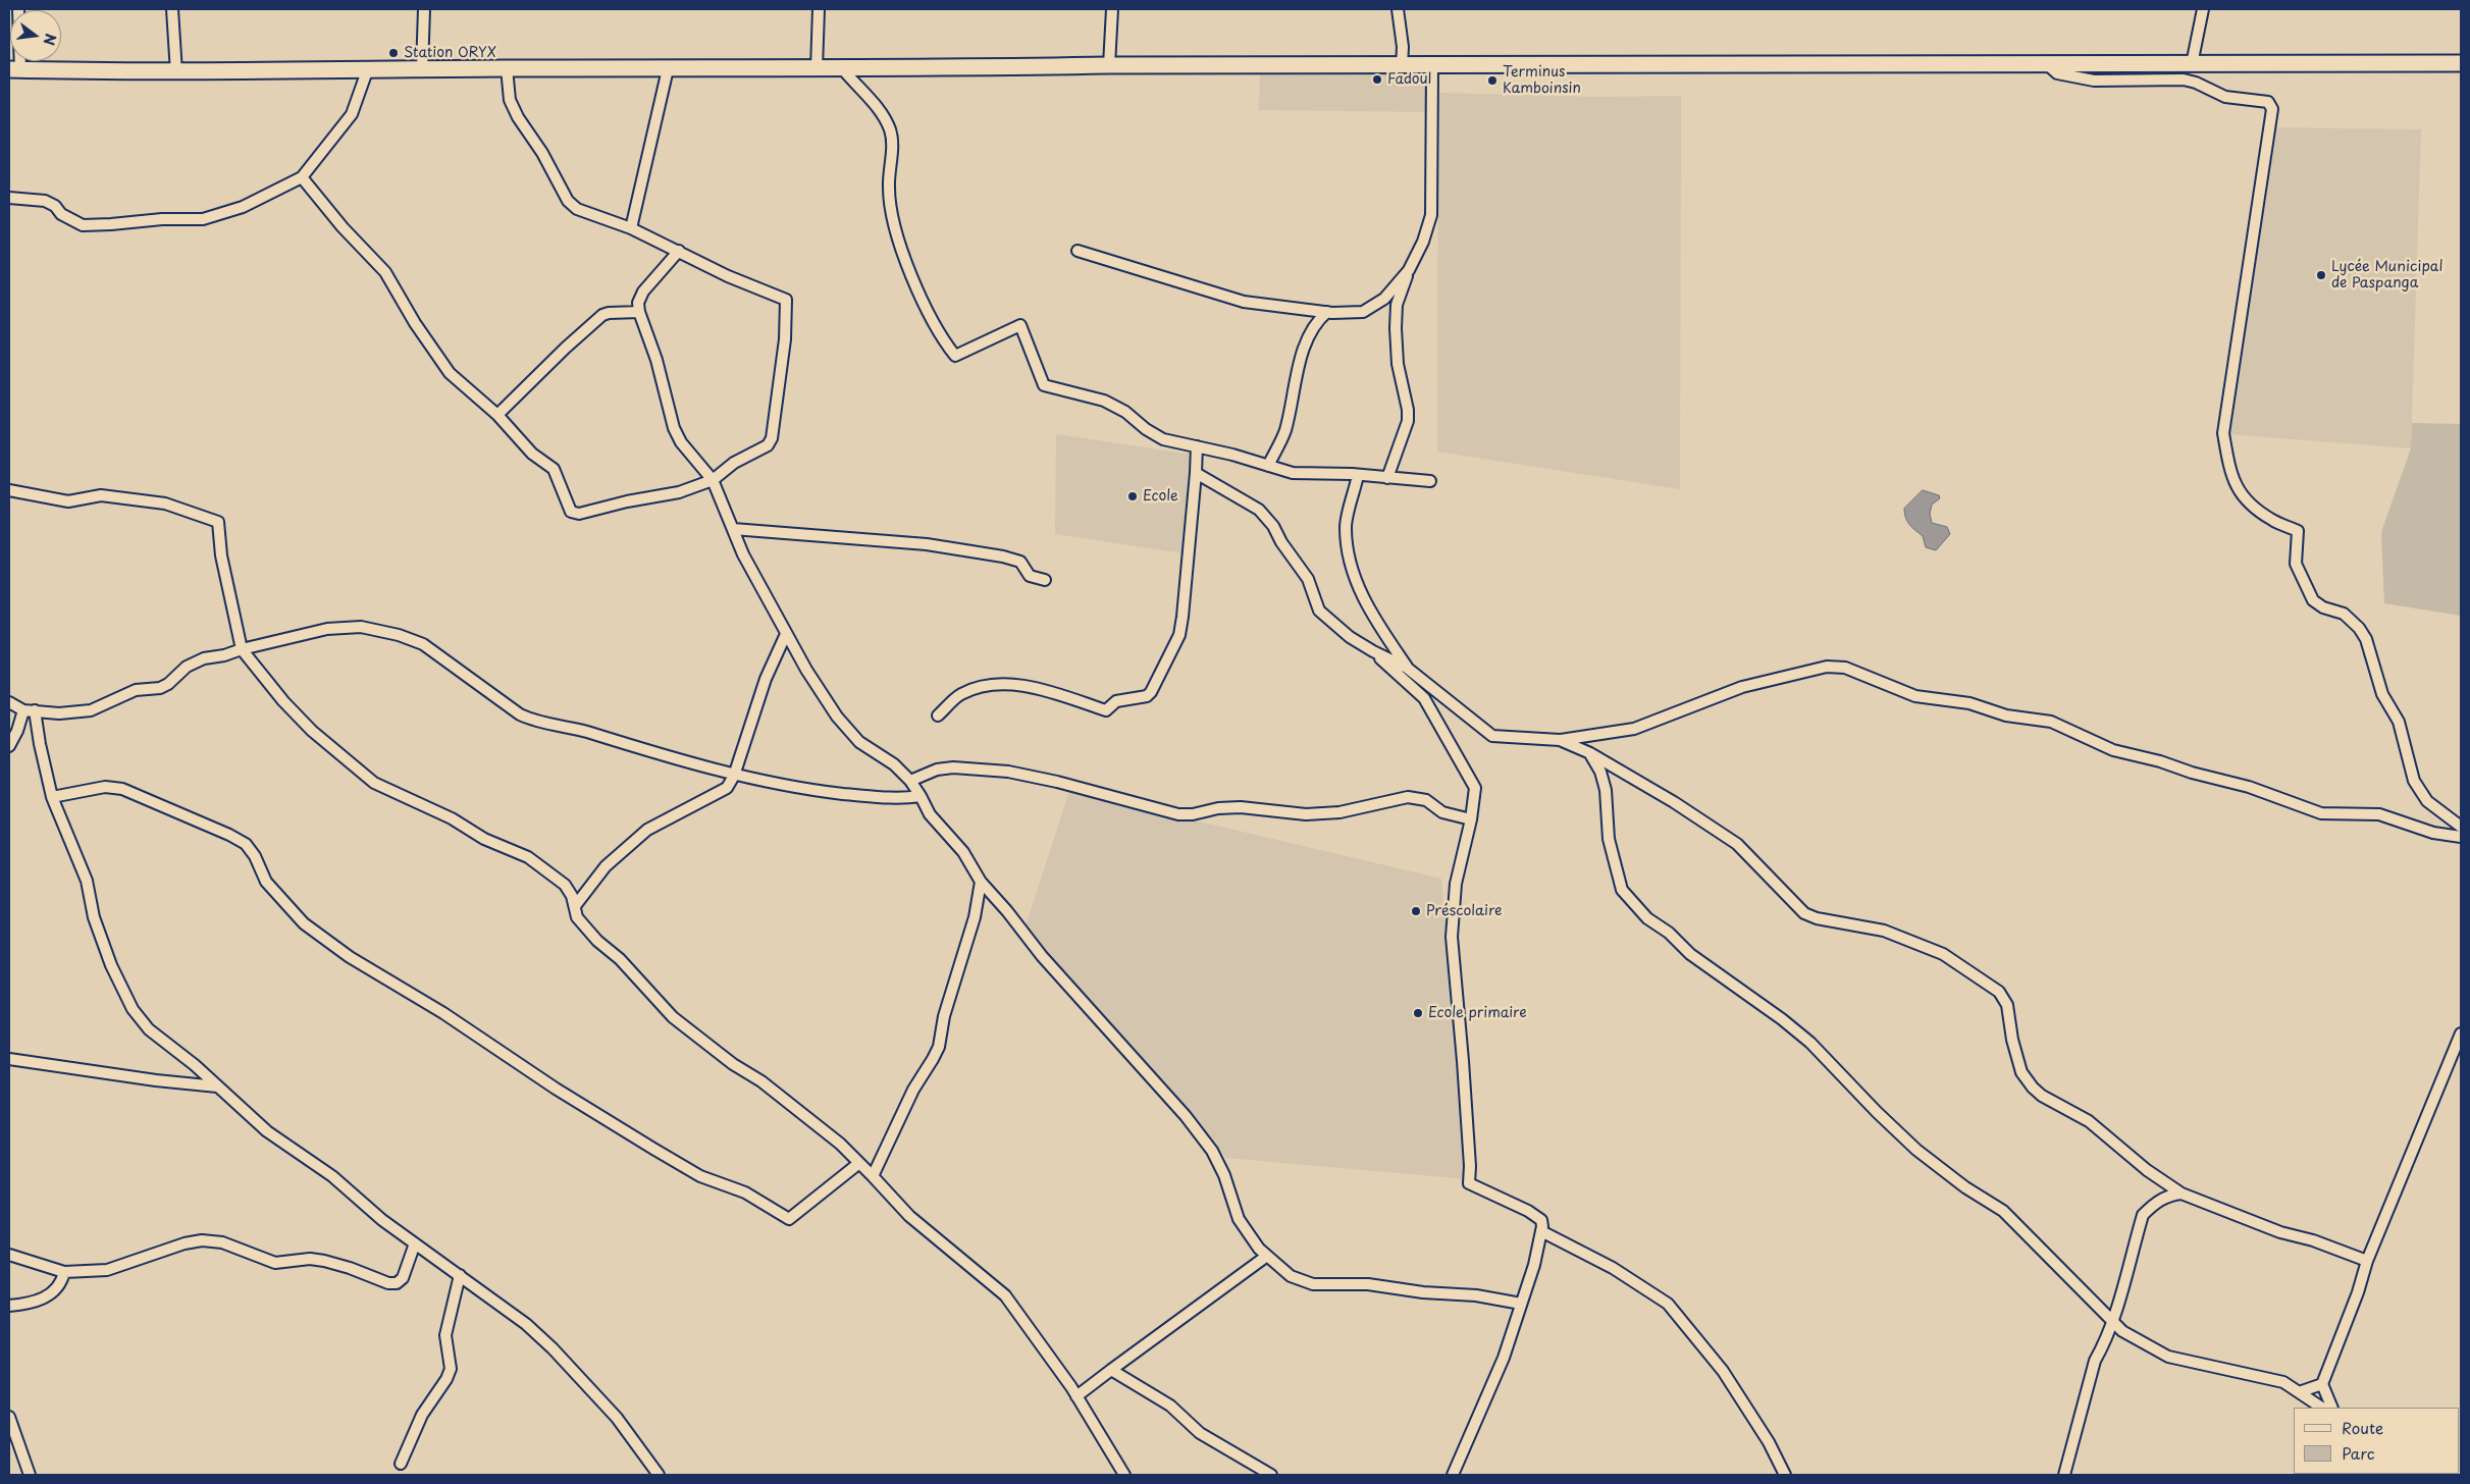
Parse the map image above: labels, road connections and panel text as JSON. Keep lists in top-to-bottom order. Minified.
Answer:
{"places":["Station ORYX","Fadoul","Terminus Kamboinsin","Lycée Municipal de Paspanga","Ecole","Préscolaire","Ecole primaire"],"legend":["Route","Parc"],"north":"right"}
